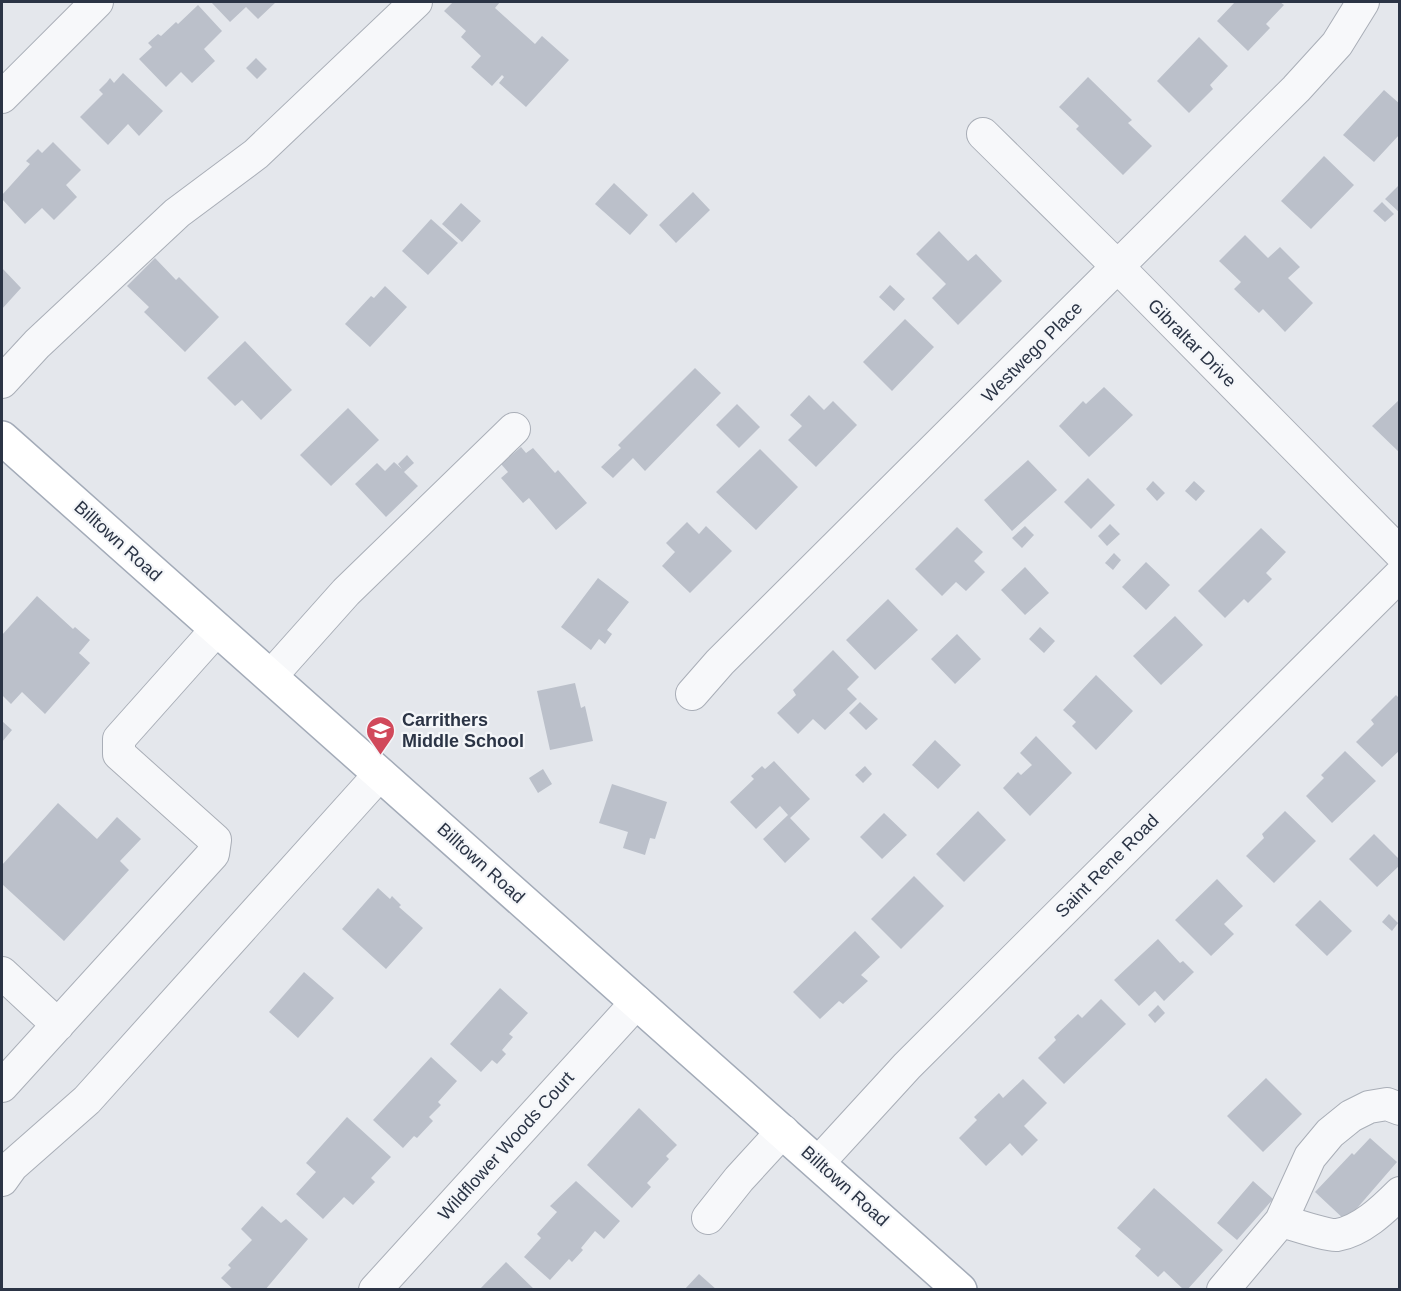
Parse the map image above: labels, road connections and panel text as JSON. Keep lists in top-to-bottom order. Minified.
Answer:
{"streets":{"main road":["Billtown Road"],"street":["Gibraltar Drive","Westwego Place","Saint Rene Road","Wildflower Woods Court"]},"crossings":[["Gibraltar Drive","Westwego Place"],["Billtown Road","Saint Rene Road"],["Billtown Road","Wildflower Woods Court"]],"places":{"school or university":["Carrithers Middle School"]}}
